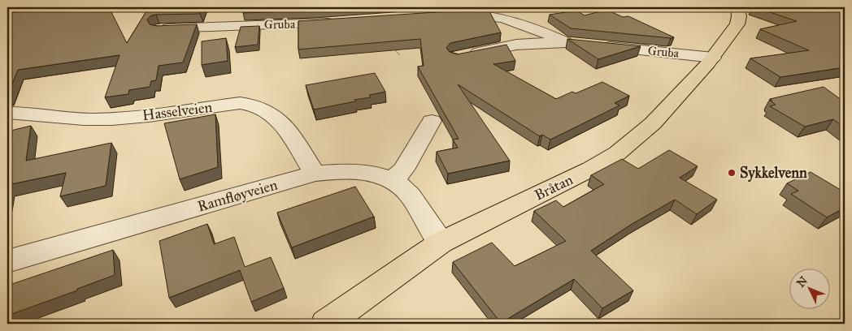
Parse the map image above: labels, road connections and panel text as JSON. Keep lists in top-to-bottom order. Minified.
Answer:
{"streets":{"main road":["Bråtan"],"street":["Gruba","Hasselveien","Ramfløyveien"]},"crossings":[["Gruba","Bråtan"],["Hasselveien","Ramfløyveien"],["Bråtan","Ramfløyveien"]],"places":["Sykkelvenn"],"north":"top left"}
